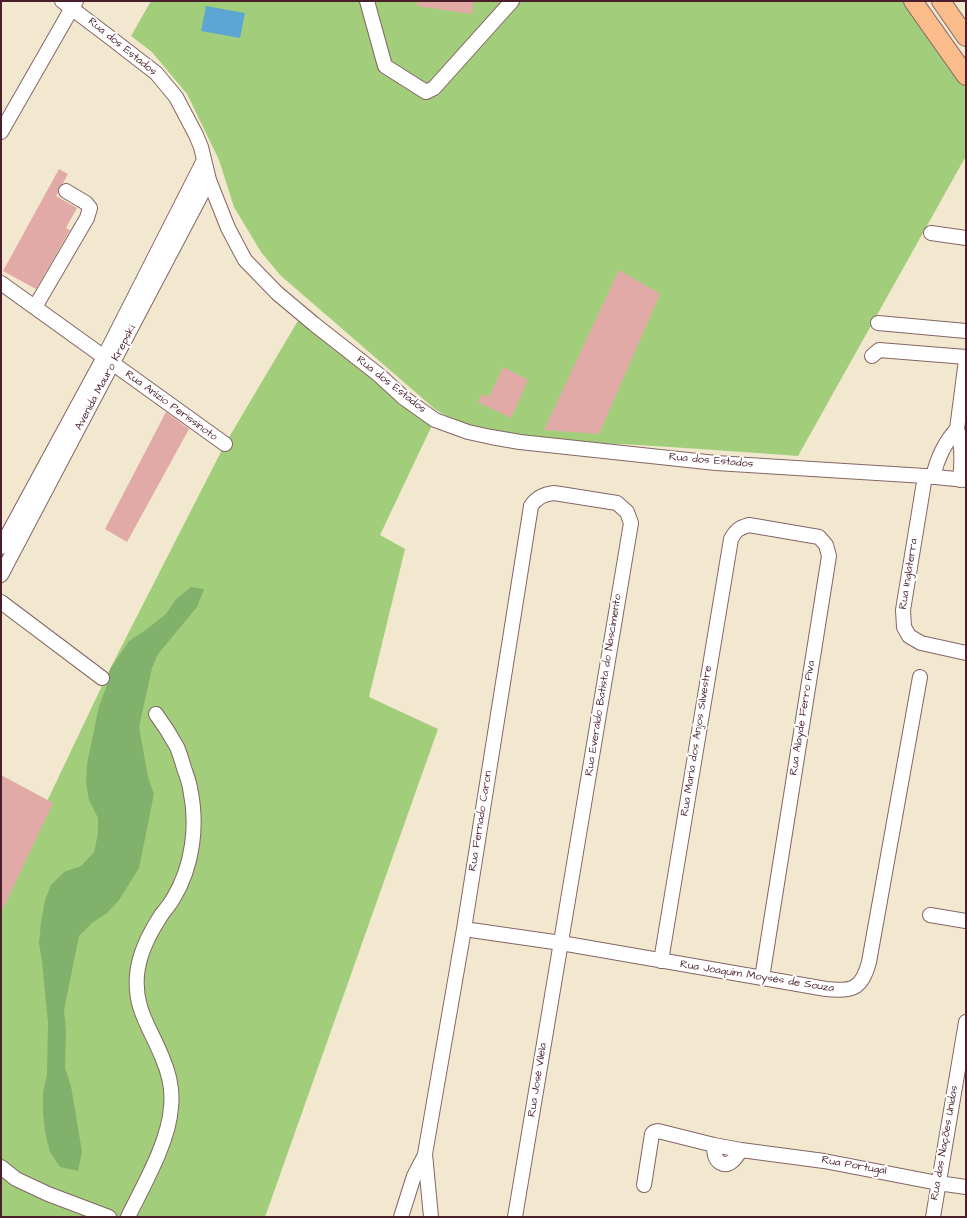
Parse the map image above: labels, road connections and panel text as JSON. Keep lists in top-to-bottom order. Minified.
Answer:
{"streets":{"street":["Rua dos Estados","Avenida Mauro Krepski","Rua Anízio Perissinoto","Rua Inglaterra","Rua Everaldo Batista do Nascimento","Rua Alayde Ferro Piva","Rua Maria dos Anjos Silvestre","Rua Fernado Caron","Rua Joaquim Moysés de Souza","Rua José Vilela","Rua das Nações Unidas","Rua Portugal"]},"crossings":[["Rua dos Estados","Avenida Mauro Krepski"],["Rua dos Estados","Rua Inglaterra"],["Avenida Mauro Krepski","Rua Anízio Perissinoto"],["Rua Everaldo Batista do Nascimento","Rua Fernado Caron"],["Rua Everaldo Batista do Nascimento","Rua Joaquim Moysés de Souza"],["Rua Everaldo Batista do Nascimento","Rua José Vilela"],["Rua Alayde Ferro Piva","Rua Maria dos Anjos Silvestre"],["Rua Alayde Ferro Piva","Rua Joaquim Moysés de Souza"],["Rua Maria dos Anjos Silvestre","Rua Joaquim Moysés de Souza"],["Rua Fernado Caron","Rua Joaquim Moysés de Souza"],["Rua Joaquim Moysés de Souza","Rua José Vilela"],["Rua das Nações Unidas","Rua Portugal"]]}
